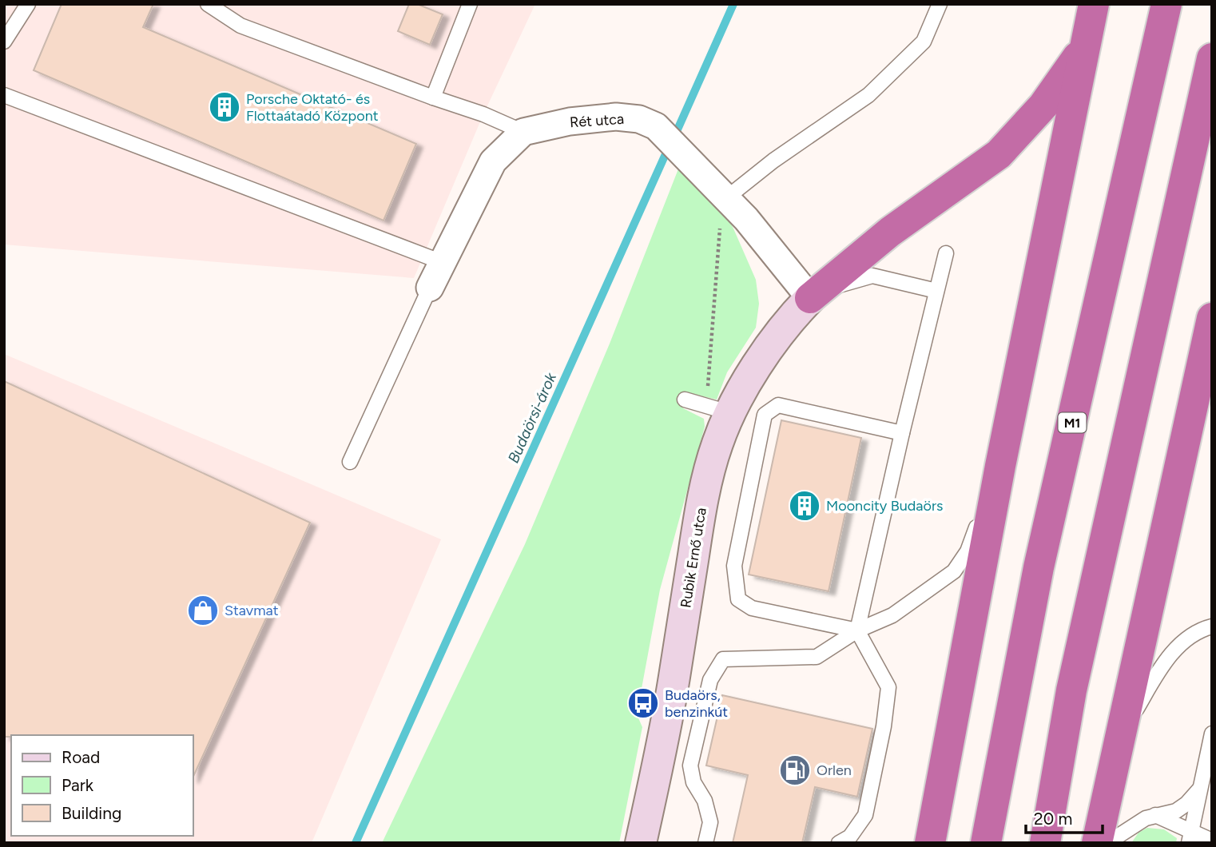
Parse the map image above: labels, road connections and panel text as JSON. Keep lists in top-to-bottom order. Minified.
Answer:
{"streets":{"highway":["M1"],"street":["Rét utca","Rubik Ernő utca"]},"crossings":[["Rét utca","Rubik Ernő utca"]],"water":["Budaörsi-árok"],"places":{"building":["Porsche Oktató- és Flottaátadó Központ","Mooncity Budaörs"],"shop":["Stavmat"],"bus stop":["Budaörs, benzinkút"],"fuel station":["Orlen"]},"legend":["Road","Park","Building"],"scale_bar":"20 m"}
